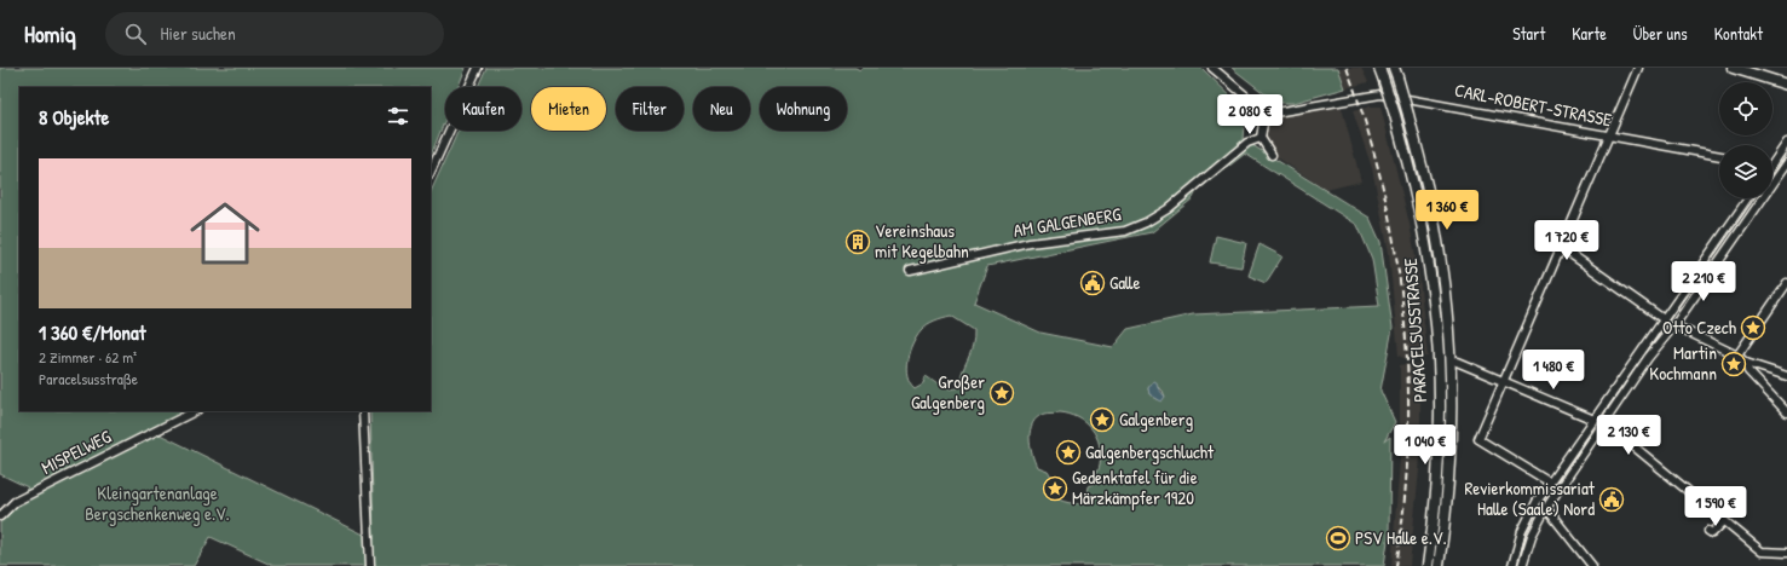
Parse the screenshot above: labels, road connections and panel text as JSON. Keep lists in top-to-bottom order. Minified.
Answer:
{"streets":{"main road":["PARACELSUSSTRASSE"],"street":["CARL-ROBERT-STRASSE","AM GALGENBERG","MISPELWEG"]},"parks":["Kleingartenanlage Bergschenkenweg e.V."],"places":{"building":["Vereinshaus mit Kegelbahn"],"public building":["Galle","Revierkommissariat Halle (Saale) Nord"],"place":["Otto Czech","Martin Kochmann","Großer Galgenberg","Galgenberg","Galgenbergschlucht","Gedenktafel für die Märzkämpfer 1920"],"sports":["PSV Halle e.V."]},"page":{"header":"Homiq","search":"Hier suchen","nav":["Start","Karte","Über uns","Kontakt"],"chip":["Kaufen","Mieten","Filter","Neu","Wohnung"],"heading":"8 Objekte","price":["2 080 €","1 360 €","1 720 €","2 210 €","1 480 €","2 130 €","1 040 €","1 590 €"],"list":[{"name":"1 360 €/Monat","note":"2 Zimmer · 62 m² · Paracelsusstraße"}]}}
